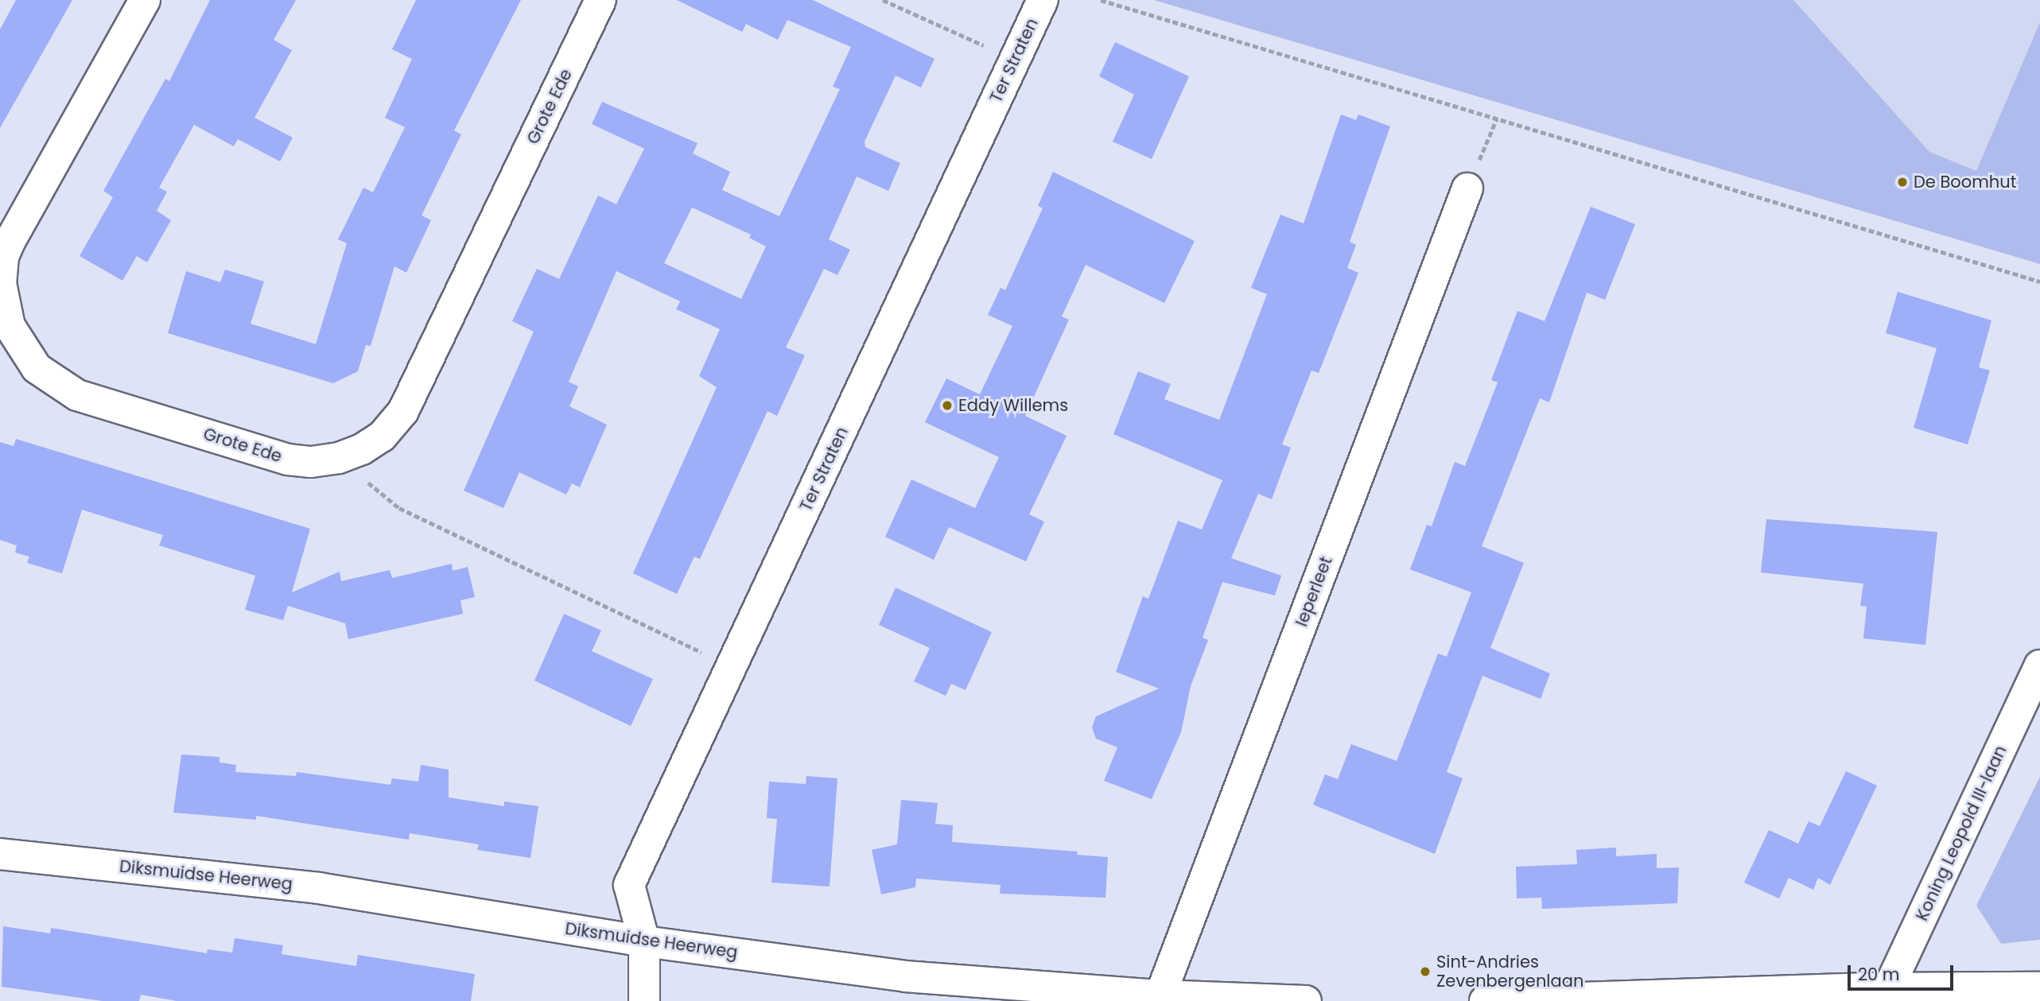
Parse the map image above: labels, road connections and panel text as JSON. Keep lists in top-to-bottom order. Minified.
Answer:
{"streets":{"street":["Ter Straten","Grote Ede","Ieperleet","Koning Leopold III-laan","Diksmuidse Heerweg"]},"crossings":[["Ter Straten","Diksmuidse Heerweg"],["Ieperleet","Diksmuidse Heerweg"]],"places":["De Boomhut","Eddy Willems","Sint-Andries Zevenbergenlaan"],"scale_bar":"20 m"}
